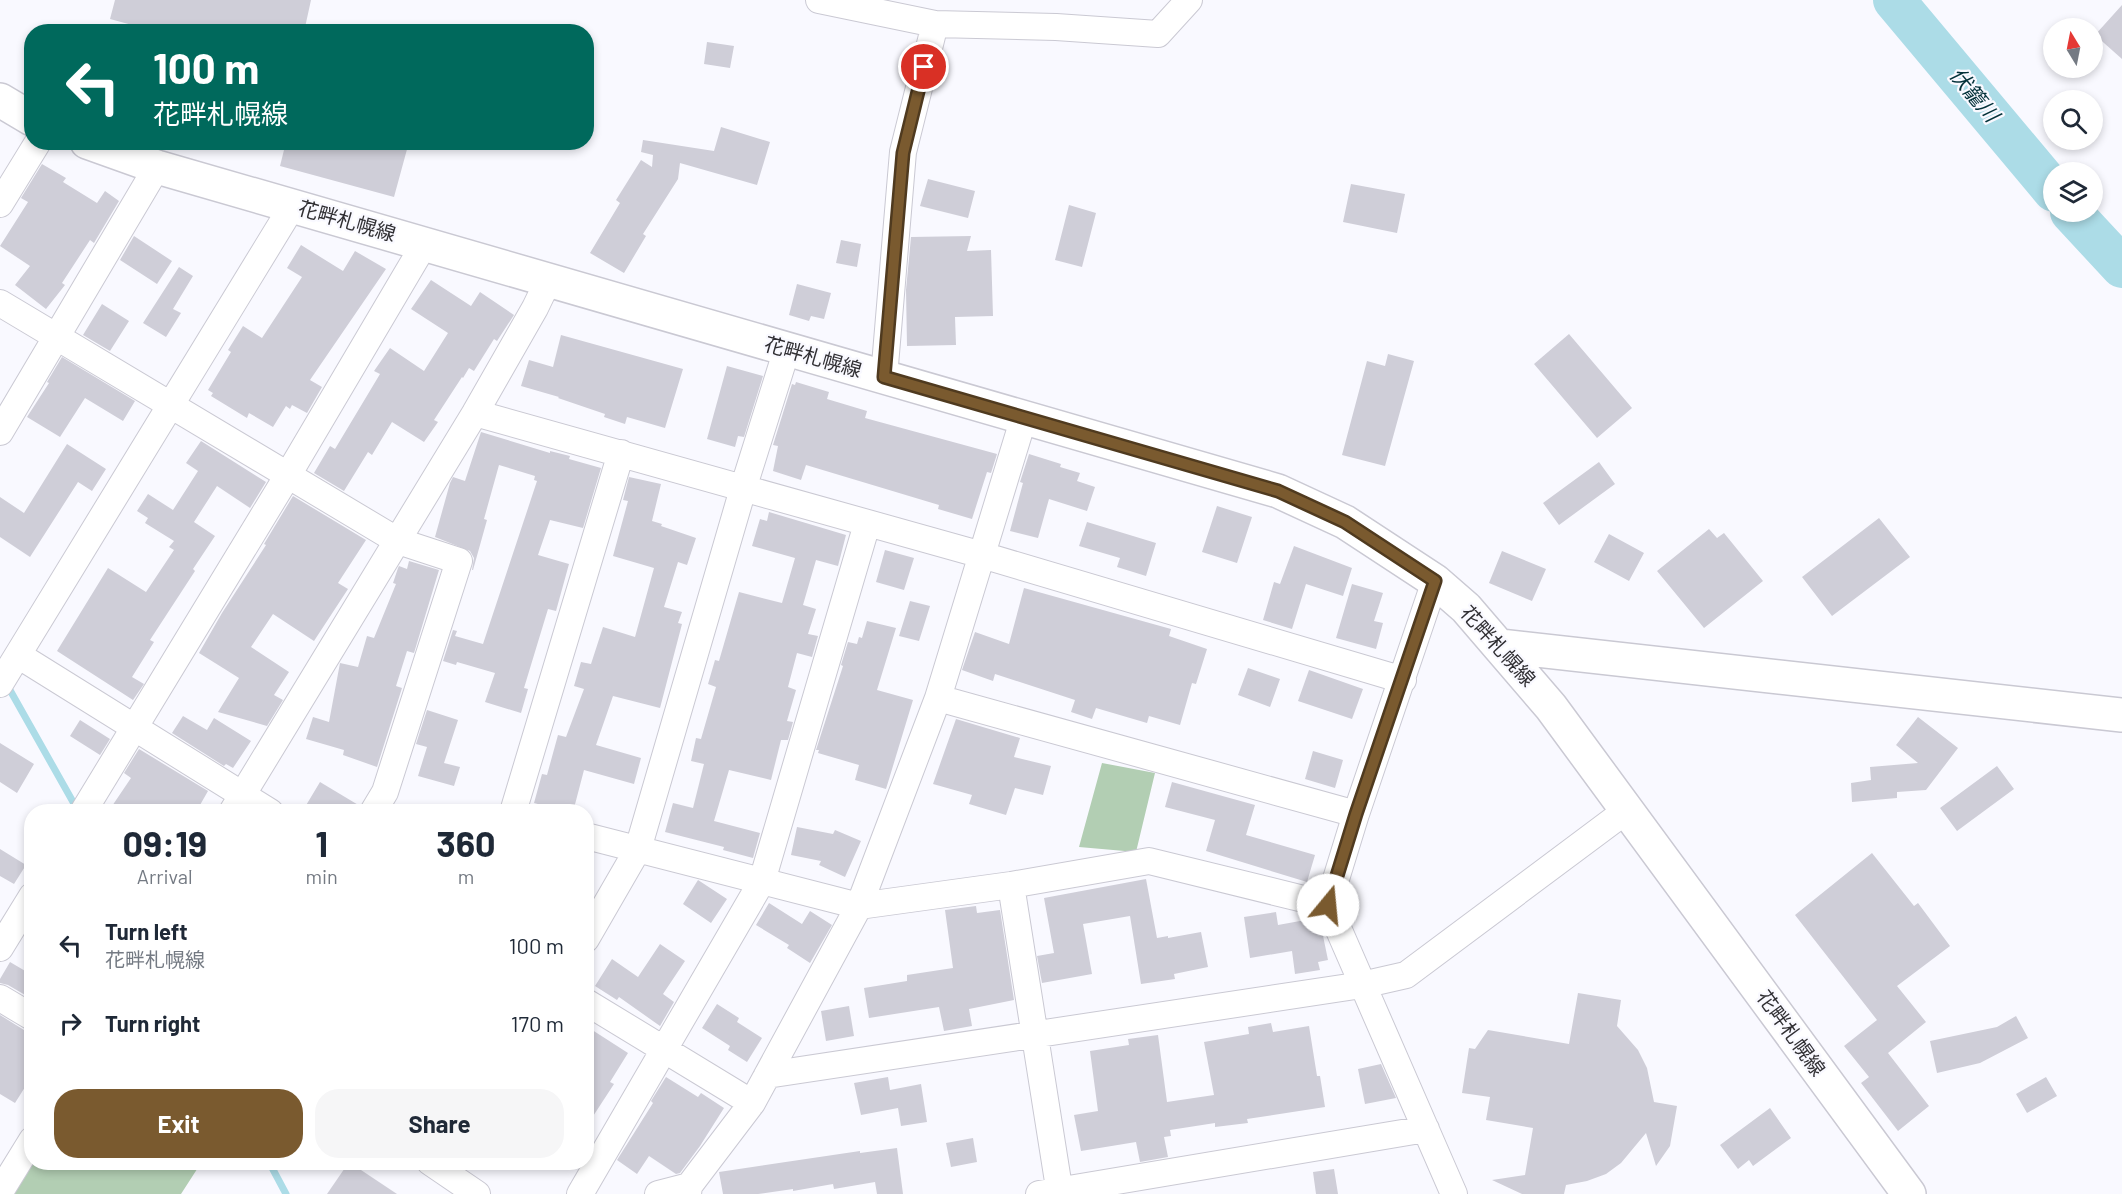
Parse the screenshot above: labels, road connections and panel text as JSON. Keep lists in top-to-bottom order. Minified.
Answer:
{"streets":{"main road":["花畔札幌線"]},"water":["伏籠川"],"north":"top","page":{"turn":["100 m","花畔札幌線"],"eta":["09:19","Arrival","1","min","360","m"],"list":[{"name":"Turn left","note":"花畔札幌線","value":"100 m"},{"name":"Turn right","value":"170 m"}],"buttons":["Exit","Share"]}}
